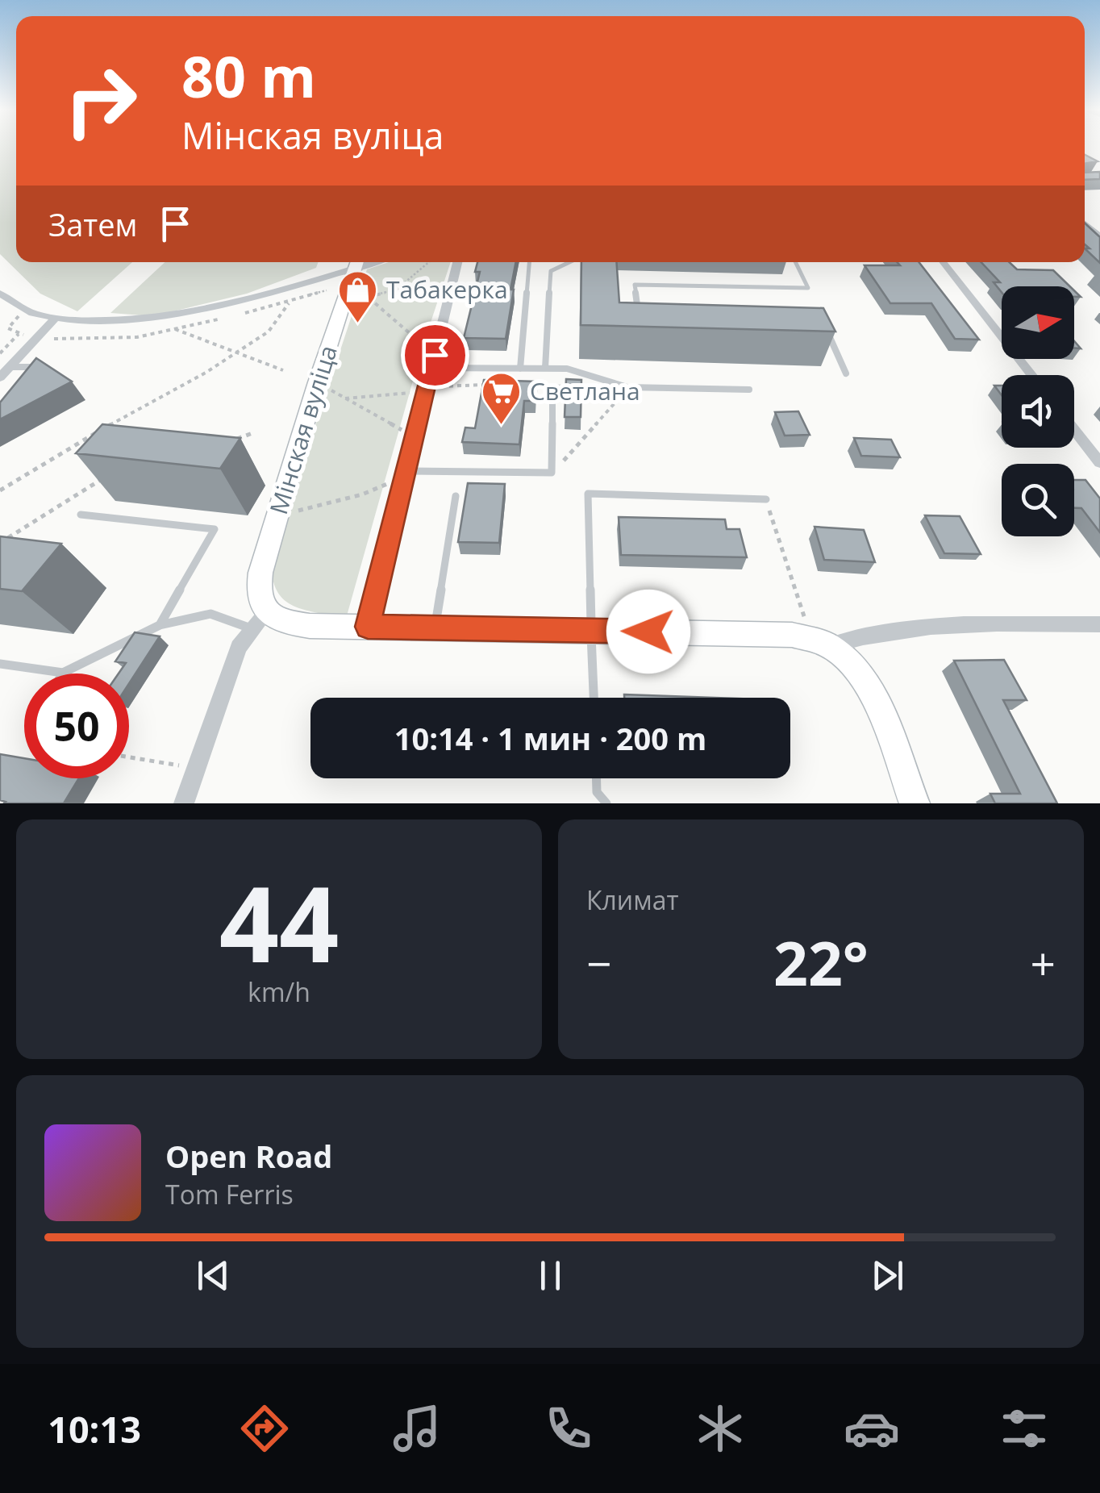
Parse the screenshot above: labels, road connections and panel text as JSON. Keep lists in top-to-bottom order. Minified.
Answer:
{"streets":{"main road":["Мінская вуліца"]},"places":{"shop":["Табакерка"],"supermarket":["Светлана"]},"north":"right","page":{"turn":["80 m","Мінская вуліца"],"then":"Затем","limit":"50","trip":"10:14 · 1 мин · 200 m","tile":[["44","km/h"],"Климат"],"heat":["−","22°","+"],"song":["Open Road","Tom Ferris"],"tabs":"10:13"}}
